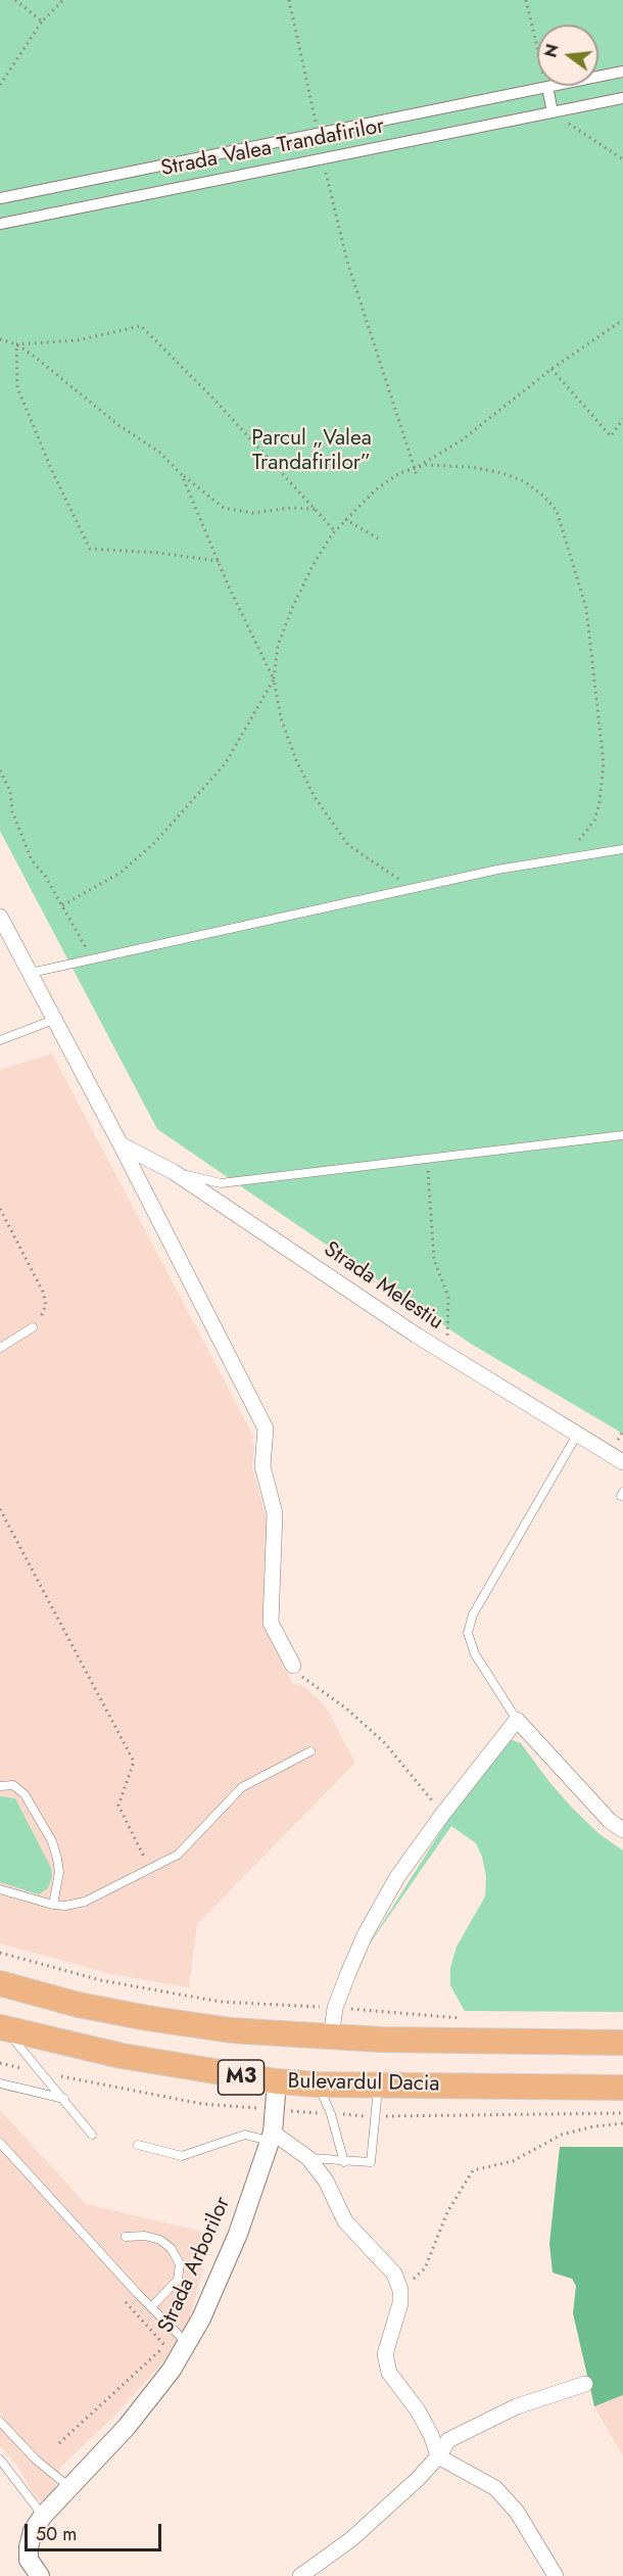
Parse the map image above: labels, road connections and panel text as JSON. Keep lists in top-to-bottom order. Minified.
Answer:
{"streets":{"highway":["M3","Bulevardul Dacia"],"street":["Strada Valea Trandafirilor","Strada Melestiu","Strada Arborilor"]},"crossings":[["Bulevardul Dacia","Strada Arborilor"]],"parks":["Parcul „Valea Trandafirilor”"],"scale_bar":"50 m","north":"left"}
